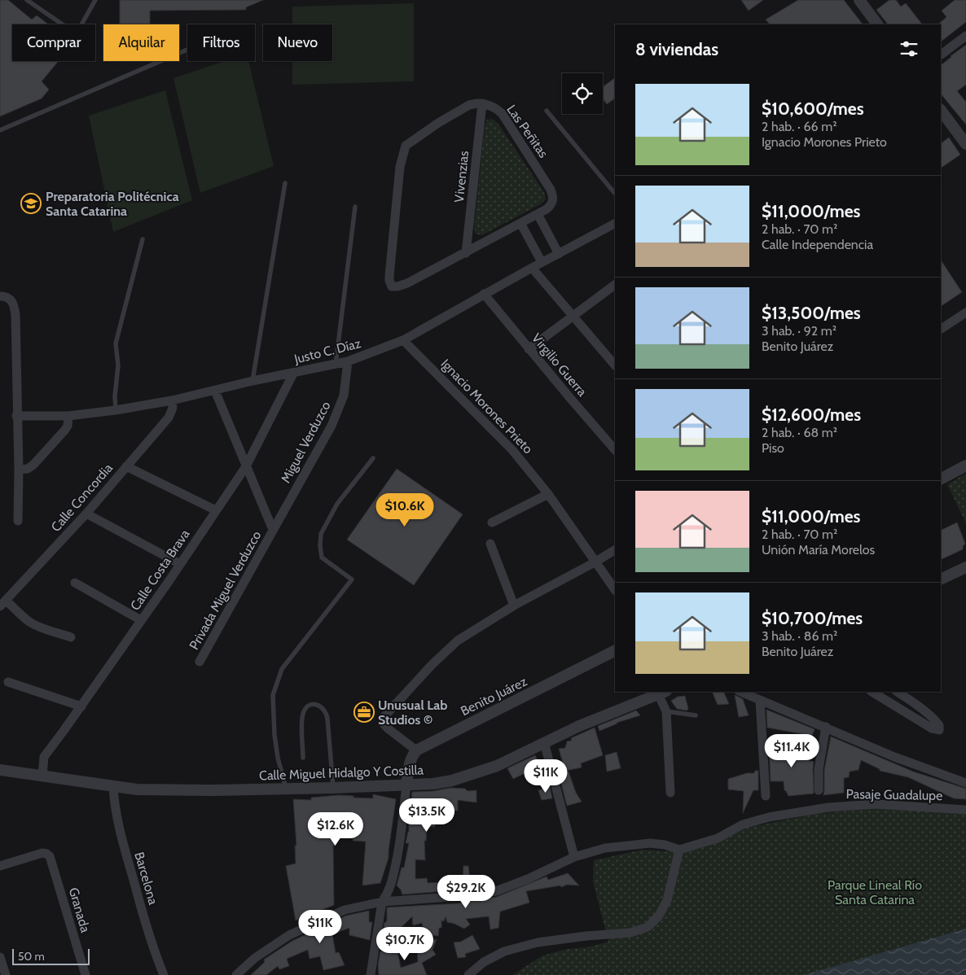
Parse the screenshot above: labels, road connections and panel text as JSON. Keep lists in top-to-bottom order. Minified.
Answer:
{"streets":{"street":["Las Peñitas","Vivenzias","Justo C. Díaz","Virgilio Guerra","Ignacio Morones Prieto","Miguel Verduzco","Calle Concordia","Calle Costa Brava","Privada Miguel Verduzco","Benito Juárez","Calle Miguel Hidalgo Y Costilla","Pasaje Guadalupe","Barcelona","Granada"]},"crossings":[["Las Peñitas","Vivenzias"],["Justo C. Díaz","Virgilio Guerra"],["Justo C. Díaz","Ignacio Morones Prieto"],["Justo C. Díaz","Miguel Verduzco"],["Justo C. Díaz","Calle Concordia"],["Justo C. Díaz","Calle Costa Brava"],["Miguel Verduzco","Privada Miguel Verduzco"],["Calle Costa Brava","Calle Miguel Hidalgo Y Costilla"],["Calle Miguel Hidalgo Y Costilla","Barcelona"]],"parks":["Parque Lineal Río Santa Catarina"],"places":{"school or university":["Preparatoria Politécnica Santa Catarina"],"office":["Unusual Lab Studios ©"]},"scale_bar":"50 m","page":{"chip":["Comprar","Alquilar","Filtros","Nuevo"],"heading":"8 viviendas","list":[{"name":"$10,600/mes","note":"2 hab. · 66 m² · Ignacio Morones Prieto"},{"name":"$11,000/mes","note":"2 hab. · 70 m² · Calle Independencia"},{"name":"$13,500/mes","note":"3 hab. · 92 m² · Benito Juárez"},{"name":"$12,600/mes","note":"2 hab. · 68 m² · Piso"},{"name":"$11,000/mes","note":"2 hab. · 70 m² · Unión María Morelos"},{"name":"$10,700/mes","note":"3 hab. · 86 m² · Benito Juárez"}],"price":["$10.6K","$11.4K","$11K","$13.5K","$12.6K","$29.2K","$11K","$10.7K"],"scale":"50 m"}}
